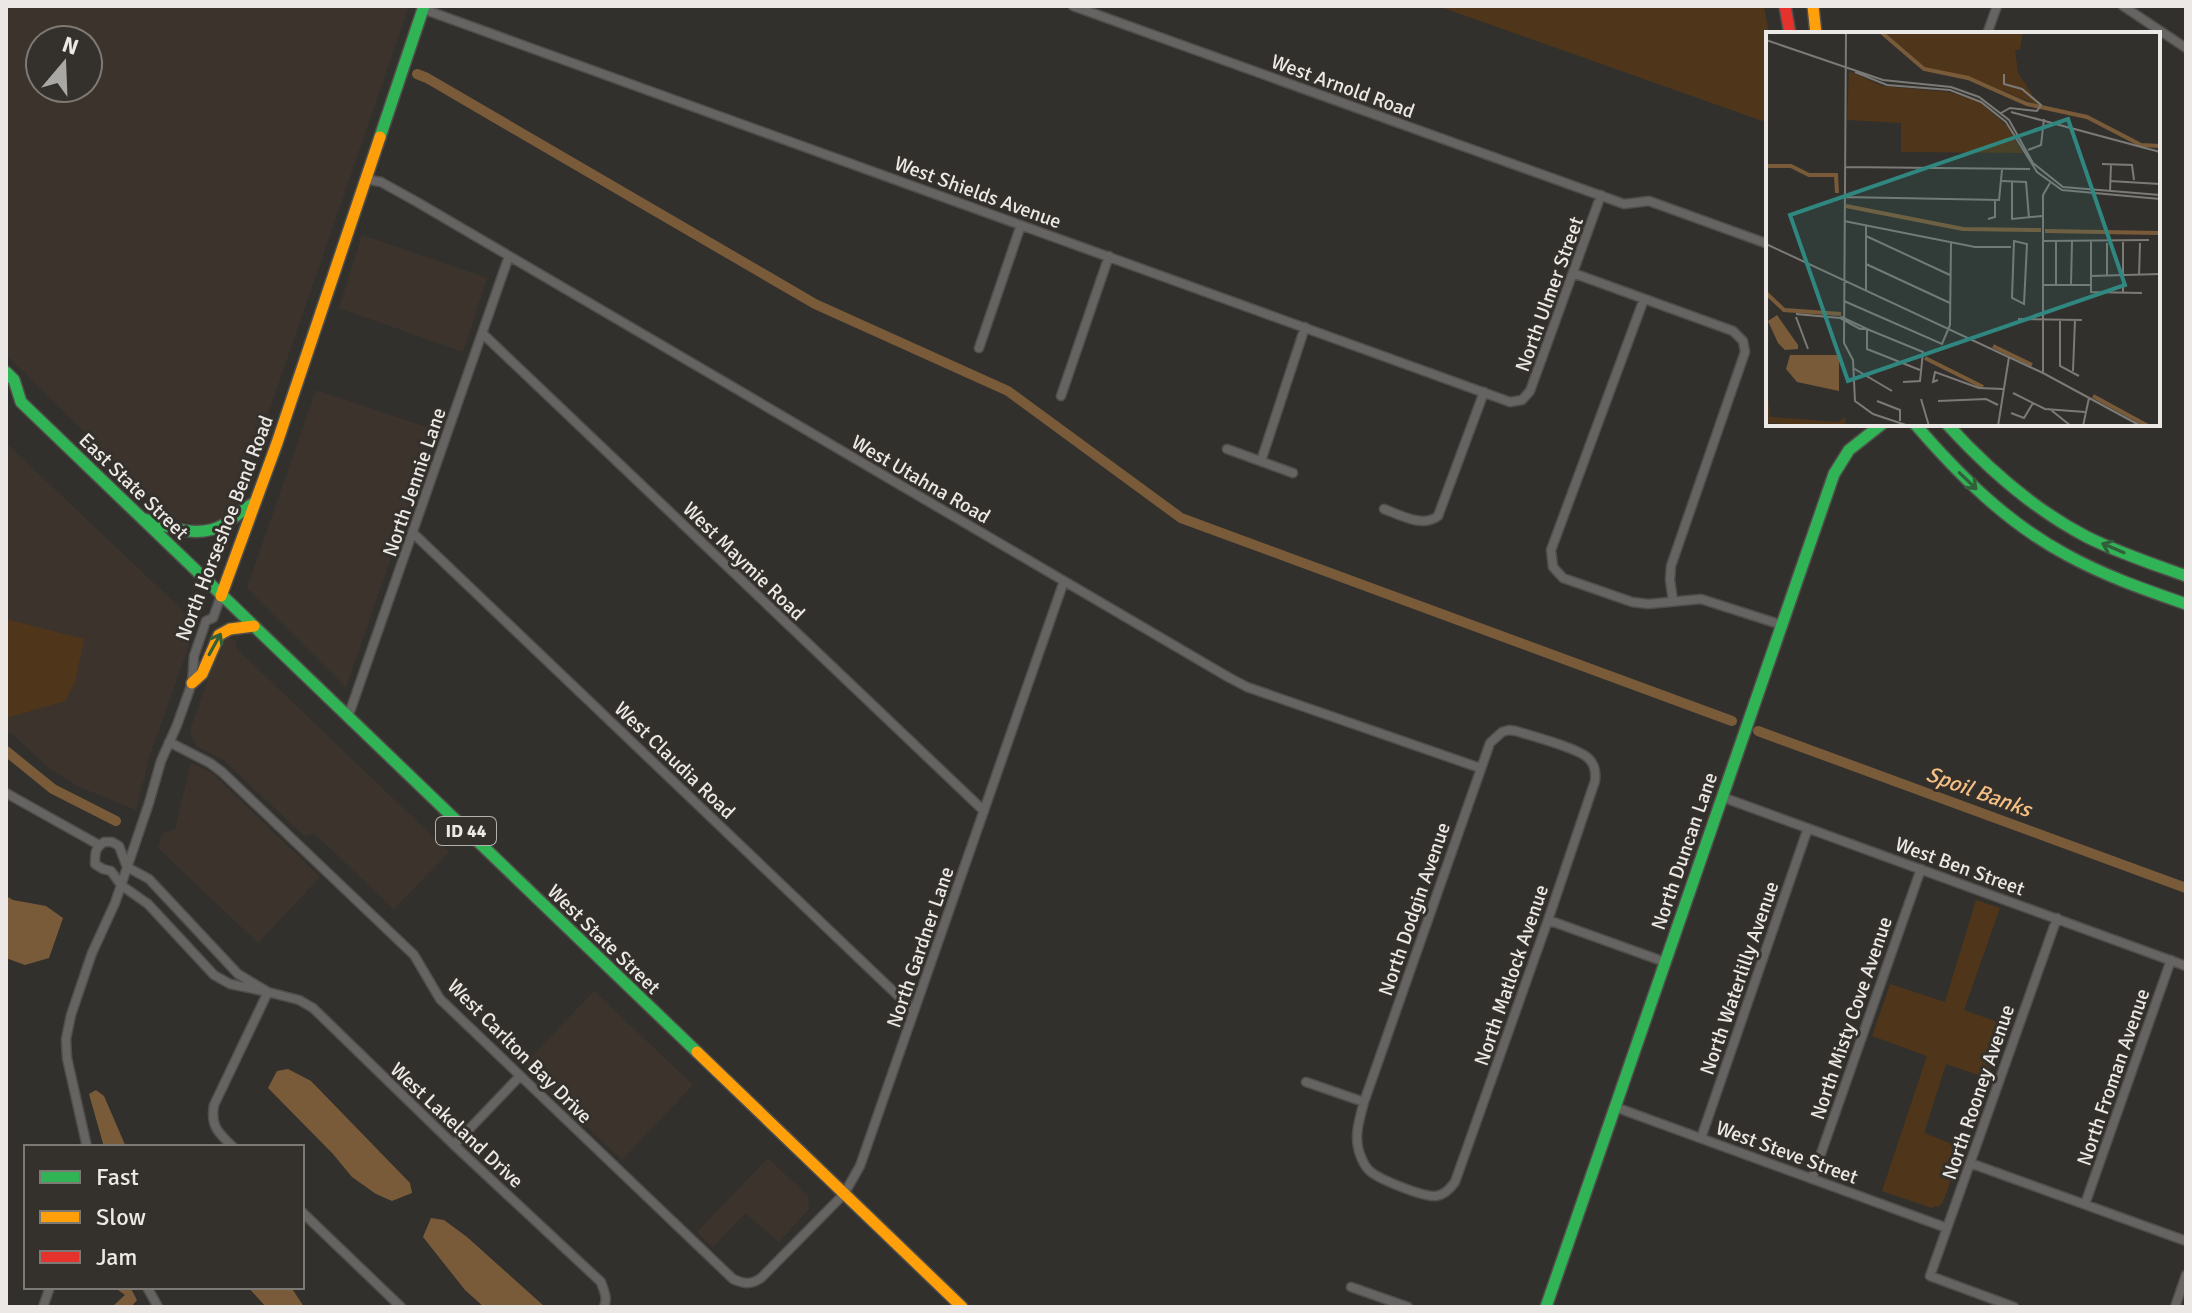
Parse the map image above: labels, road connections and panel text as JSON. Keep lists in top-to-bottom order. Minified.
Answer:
{"streets":{"street":["West Arnold Road","West Shields Avenue","North Ulmer Street","West Utahna Road","North Jennie Lane","East State Street","North Horseshoe Bend Road","West Maymie Road","West Claudia Road","ID 44","North Duncan Lane","West Ben Street","North Dodgin Avenue","West State Street","North Gardner Lane","North Matlock Avenue","North Waterlilly Avenue","North Misty Cove Avenue","West Carlton Bay Drive","North Froman Avenue","North Rooney Avenue","West Lakeland Drive","West Steve Street"]},"crossings":[["West Arnold Road","North Ulmer Street"],["West Shields Avenue","North Ulmer Street"],["West Shields Avenue","North Horseshoe Bend Road"],["West Utahna Road","North Jennie Lane"],["West Utahna Road","North Horseshoe Bend Road"],["West Utahna Road","North Dodgin Avenue"],["West Utahna Road","North Gardner Lane"],["North Jennie Lane","West Maymie Road"],["North Jennie Lane","West Claudia Road"],["North Jennie Lane","West State Street"],["East State Street","North Horseshoe Bend Road"],["East State Street","West State Street"],["North Horseshoe Bend Road","West State Street"],["North Horseshoe Bend Road","West Carlton Bay Drive"],["North Horseshoe Bend Road","West Lakeland Drive"],["West Maymie Road","North Gardner Lane"],["West Claudia Road","North Gardner Lane"],["North Duncan Lane","West Ben Street"],["North Duncan Lane","West Steve Street"],["West Ben Street","North Waterlilly Avenue"],["West Ben Street","North Misty Cove Avenue"],["West Ben Street","North Froman Avenue"],["West Ben Street","North Rooney Avenue"],["North Dodgin Avenue","North Matlock Avenue"],["West State Street","North Gardner Lane"],["North Gardner Lane","West Carlton Bay Drive"],["North Waterlilly Avenue","West Steve Street"],["North Misty Cove Avenue","West Steve Street"],["North Rooney Avenue","West Steve Street"]],"water":["Spoil Banks"],"legend":["Fast","Slow","Jam"],"north":"top"}
